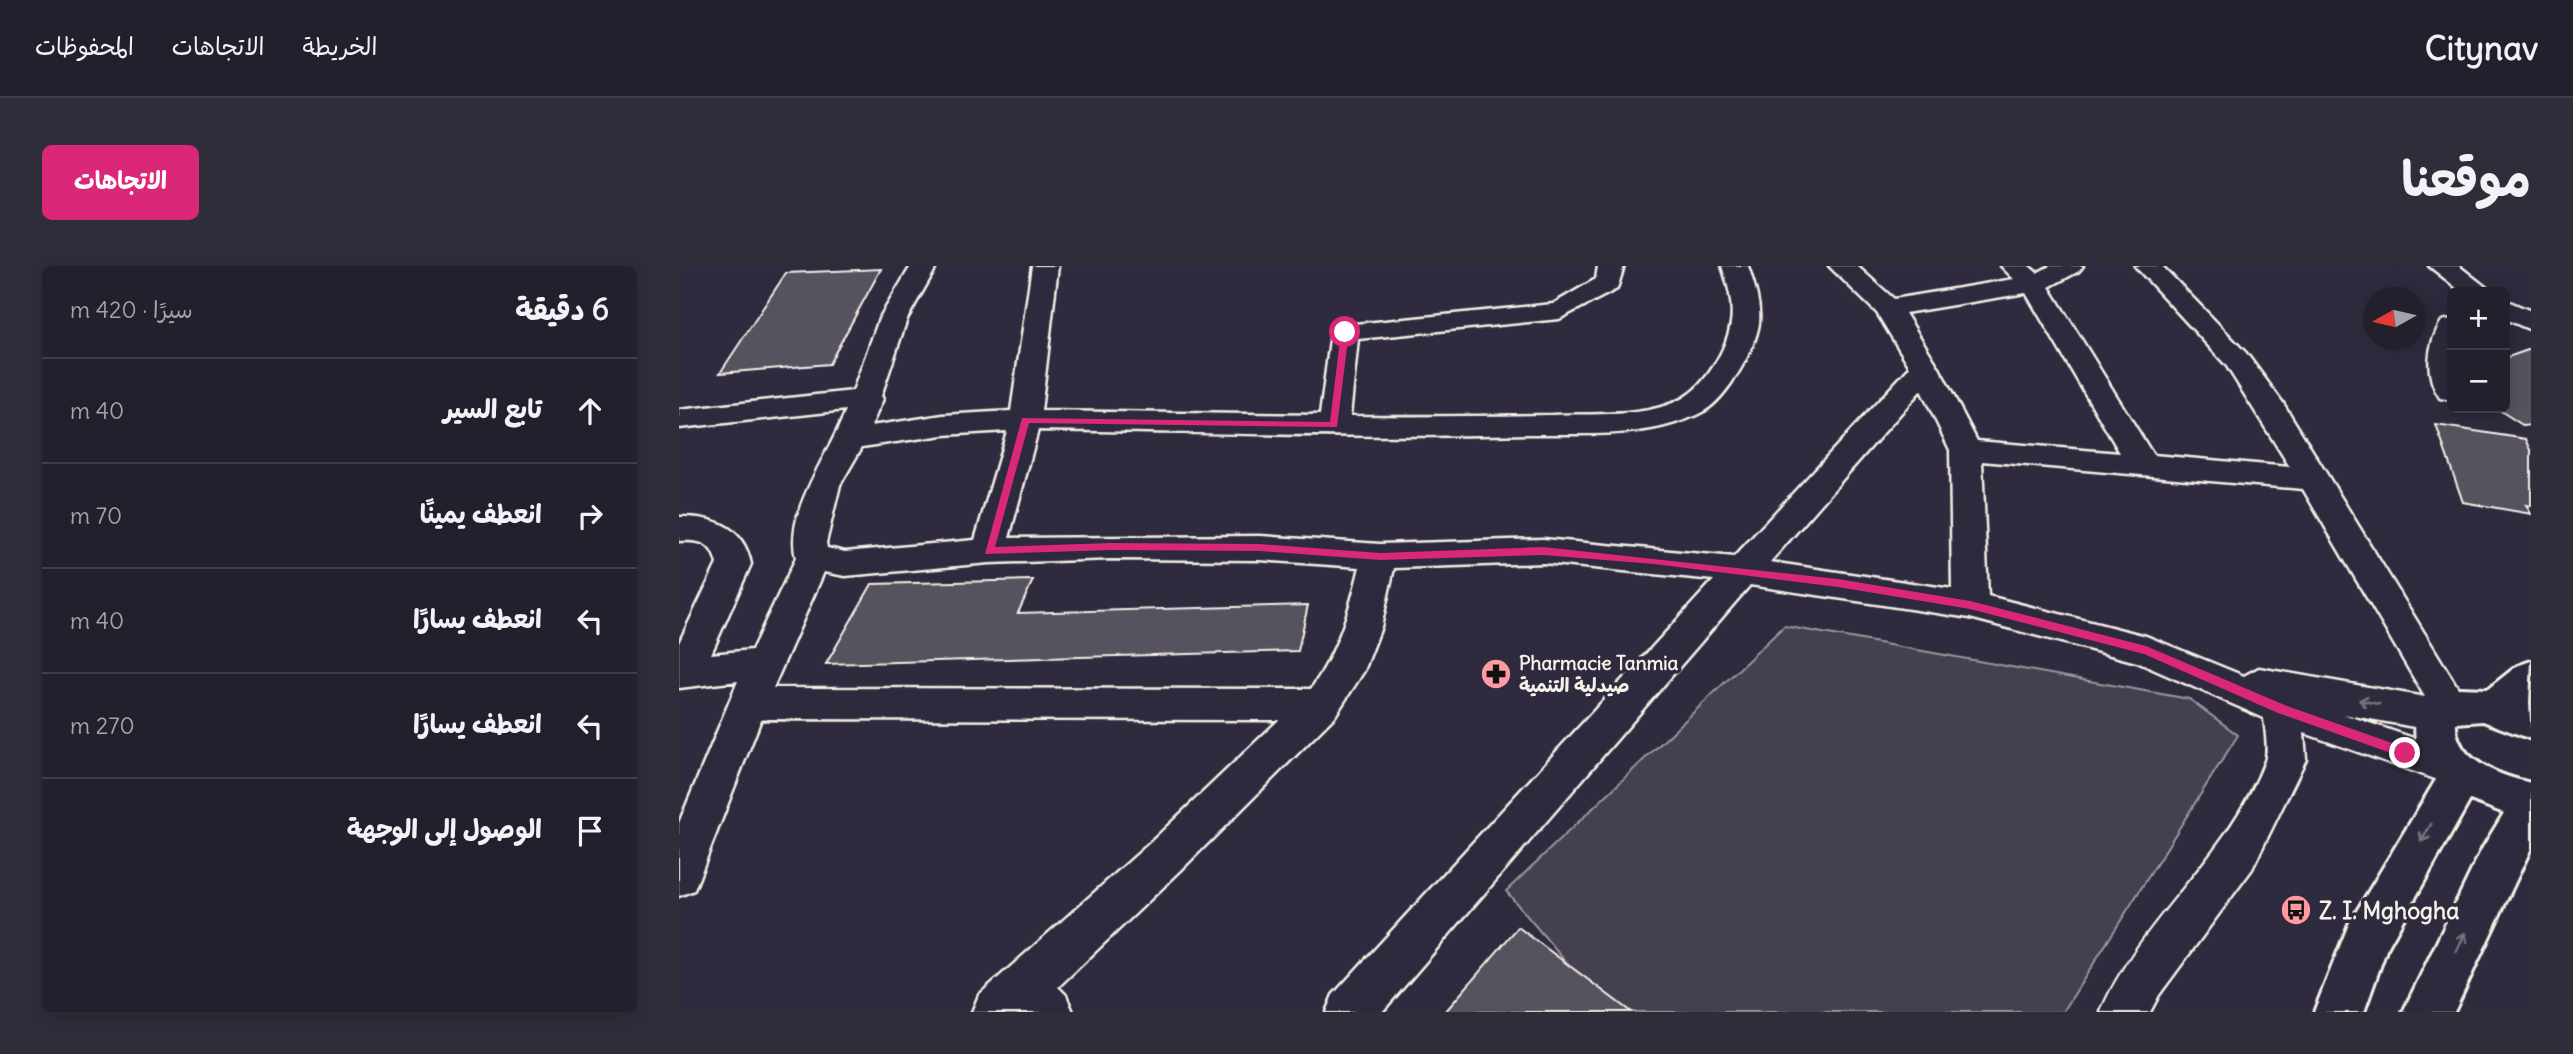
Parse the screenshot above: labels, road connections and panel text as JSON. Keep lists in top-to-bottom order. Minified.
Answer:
{"places":{"pharmacy":["Pharmacie Tanmia صيدلية التنمية"],"bus stop":["Z. I. Mghogha"]},"north":"left","page":{"header":"Citynav","nav":["الخريطة","الاتجاهات","المحفوظات"],"title":"موقعنا","buttons":"الاتجاهات","heading":["6 دقيقة","سيرًا · 420 m"],"map_buttons":["+","−"],"list":[["تابع السير","40 m"],["انعطف يمينًا","70 m"],["انعطف يسارًا","40 m"],["انعطف يسارًا","270 m"],"الوصول إلى الوجهة"]}}
